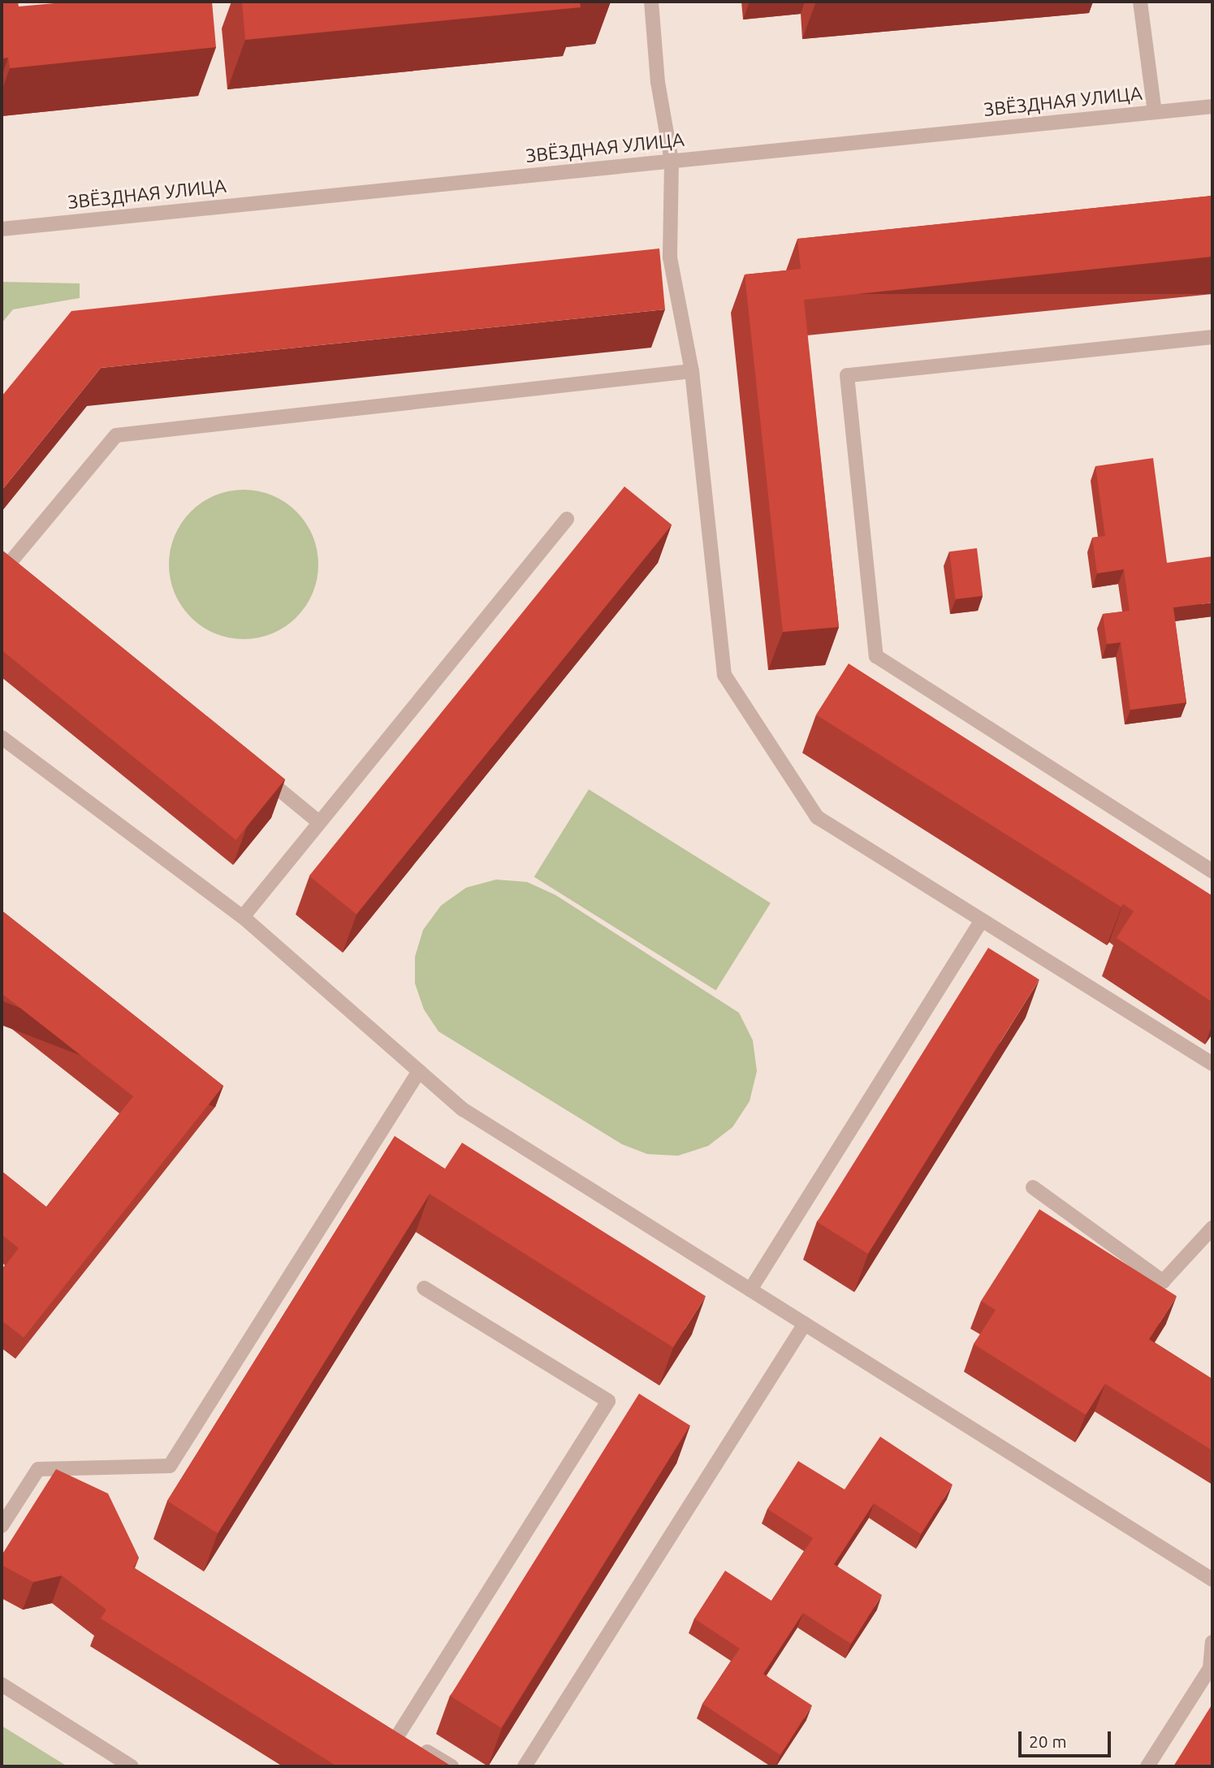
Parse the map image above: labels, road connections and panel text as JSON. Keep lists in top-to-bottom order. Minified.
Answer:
{"streets":{"street":["ЗВЁЗДНАЯ УЛИЦА"]},"scale_bar":"20 m"}
